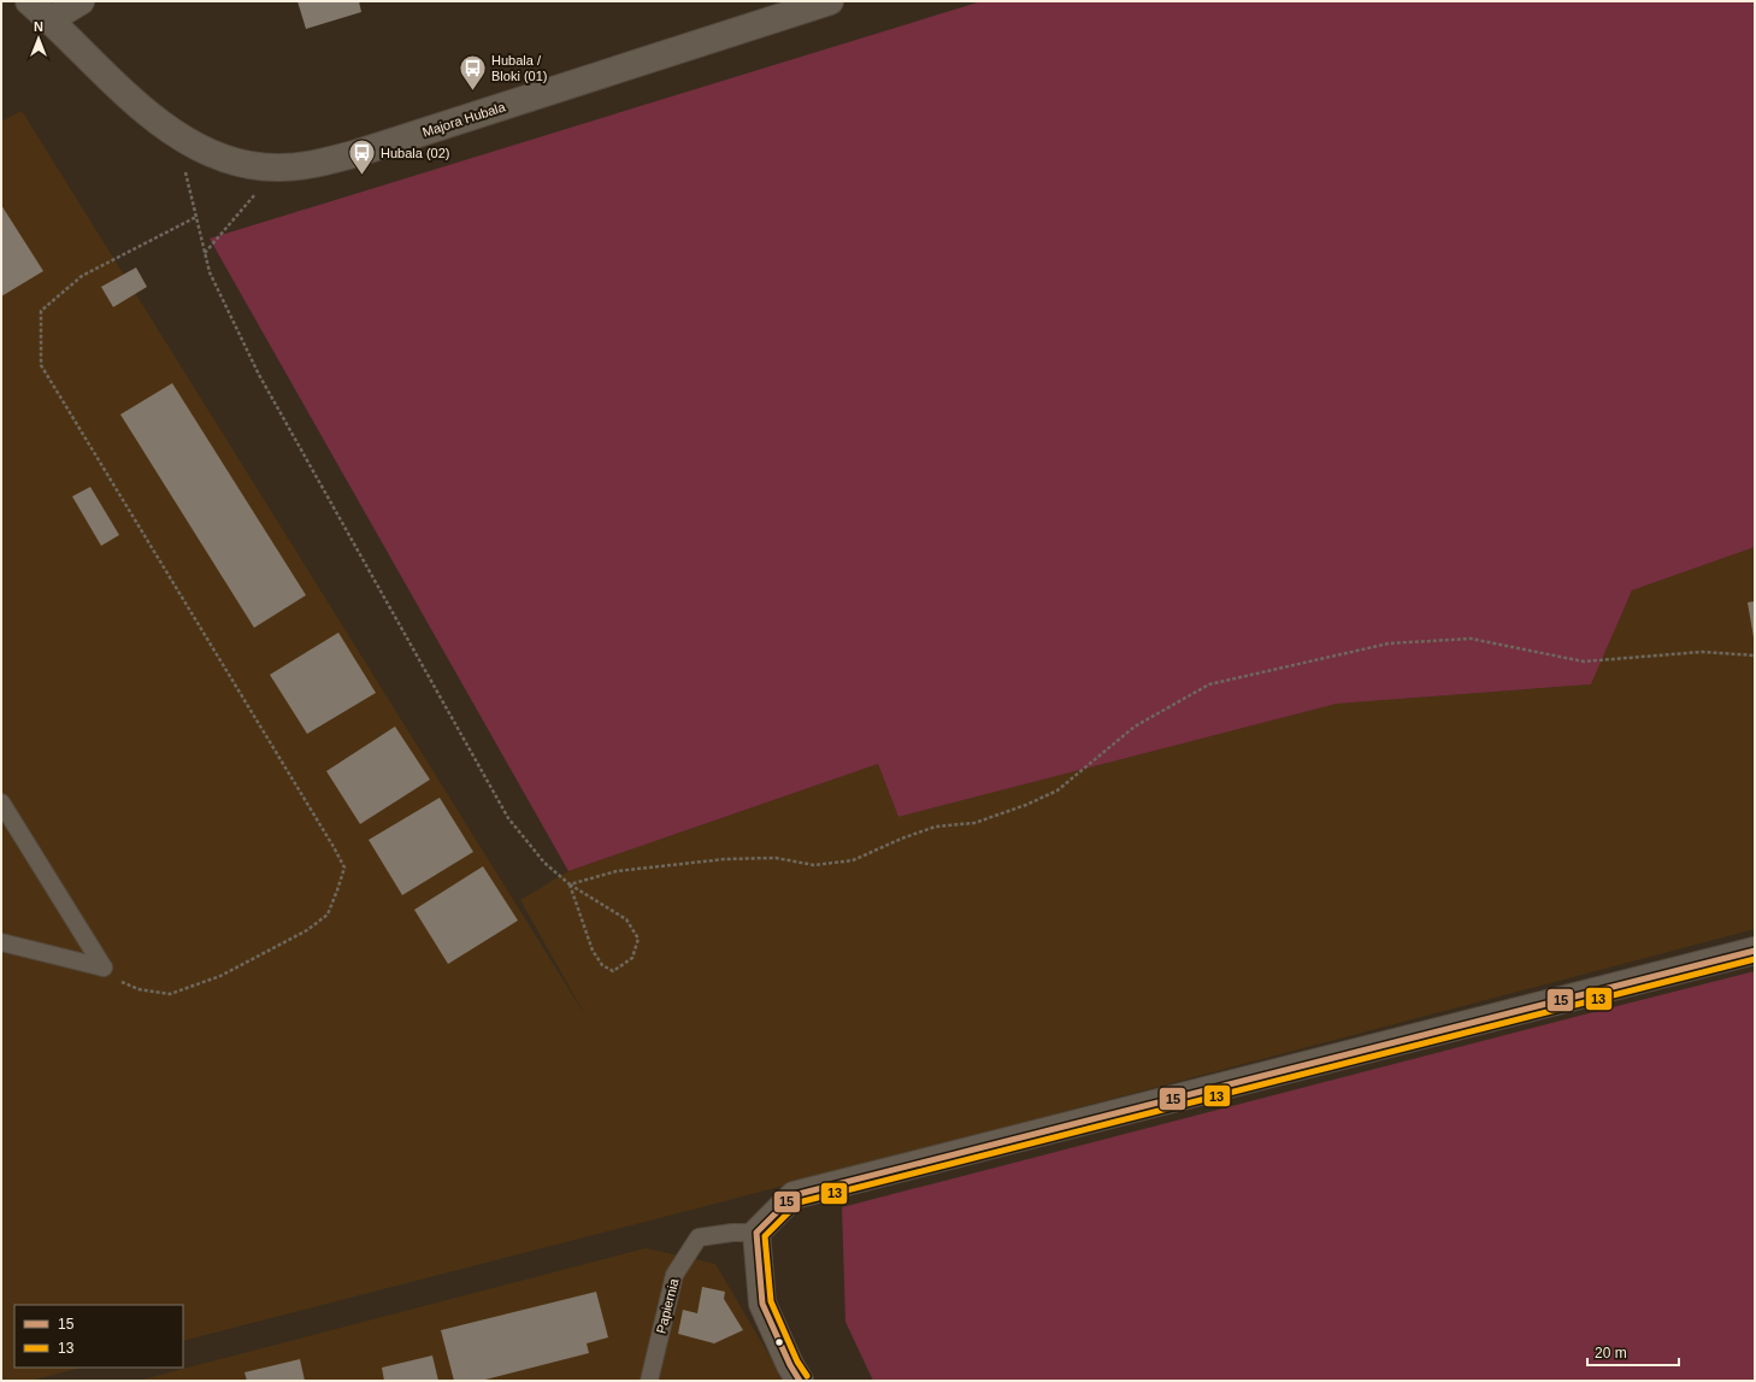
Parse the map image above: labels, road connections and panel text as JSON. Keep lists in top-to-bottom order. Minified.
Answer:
{"streets":{"street":["Majora Hubala"],"lane":["Papiernia"]},"places":{"bus stop":["Hubala / Bloki (01)","Hubala (02)"]},"lines":["transit line 15","transit line 13"],"legend":["15","13"],"scale_bar":"20 m","north":"top"}
